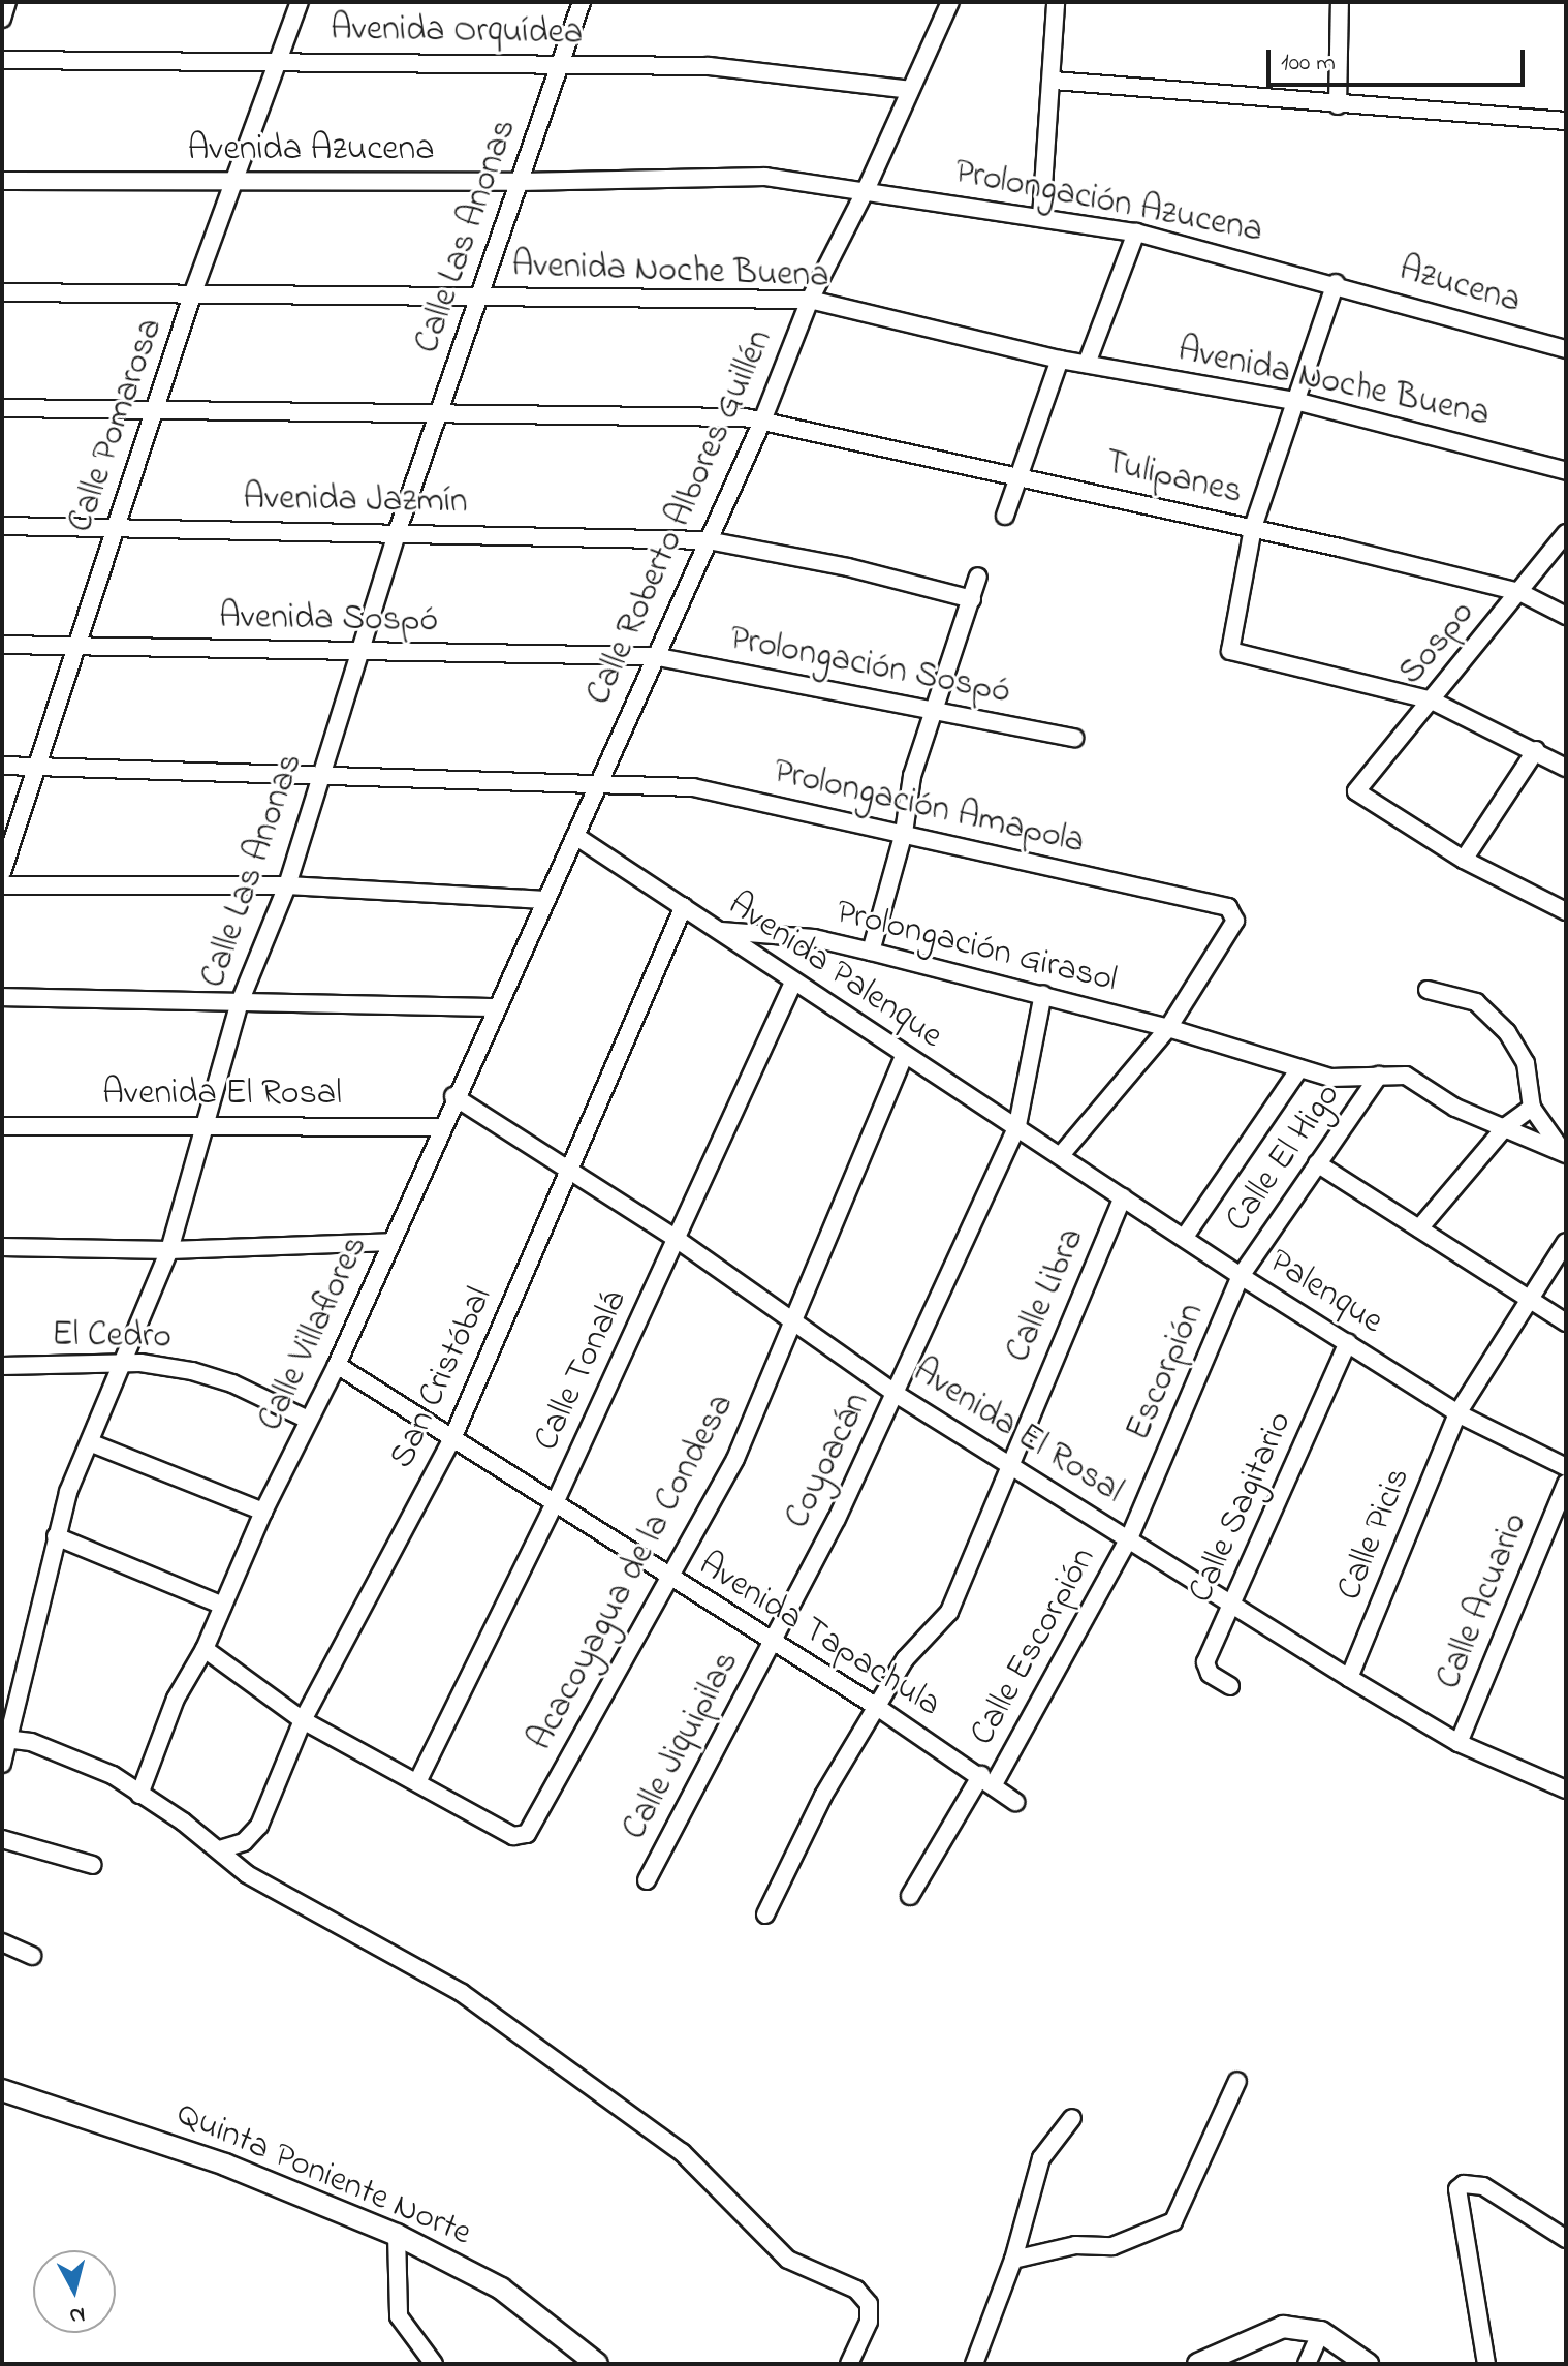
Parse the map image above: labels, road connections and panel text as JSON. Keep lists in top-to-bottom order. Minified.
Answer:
{"streets":{"street":["Avenida Orquídea","Avenida Azucena","Prolongación Azucena","Calle Las Anonas","Avenida Noche Buena","Azucena","Calle Pomarosa","Tulipanes","Avenida Jazmín","Calle Roberto Albores Guillén","Avenida Sospó","Sospo","Prolongación Sospó","Prolongación Amapola","Prolongación Girasol","Avenida Palenque","Avenida El Rosal","Calle El Higo","Palenque","Calle Libra","Calle Villaflores","El Cedro","Calle Tonalá","Escorpión","San Cristóbal","Coyoacán","Calle Sagitario","Calle Picis","Acacoyagua de la Condesa","Calle Acuario","Avenida Tapachula","Calle Escorpión","Calle Jiquipilas","Quinta Poniente Norte"]},"crossings":[["Avenida Orquídea","Calle Las Anonas"],["Avenida Orquídea","Calle Pomarosa"],["Avenida Orquídea","Calle Roberto Albores Guillén"],["Avenida Azucena","Prolongación Azucena"],["Avenida Azucena","Calle Las Anonas"],["Avenida Azucena","Calle Pomarosa"],["Avenida Azucena","Calle Roberto Albores Guillén"],["Prolongación Azucena","Azucena"],["Prolongación Azucena","Calle Roberto Albores Guillén"],["Calle Las Anonas","Avenida Noche Buena"],["Calle Las Anonas","Tulipanes"],["Calle Las Anonas","Avenida Jazmín"],["Calle Las Anonas","Avenida Sospó"],["Calle Las Anonas","Prolongación Amapola"],["Calle Las Anonas","Avenida El Rosal"],["Calle Las Anonas","El Cedro"],["Avenida Noche Buena","Calle Pomarosa"],["Avenida Noche Buena","Calle Roberto Albores Guillén"],["Calle Pomarosa","Tulipanes"],["Calle Pomarosa","Avenida Jazmín"],["Calle Pomarosa","Avenida Sospó"],["Calle Pomarosa","Prolongación Amapola"],["Tulipanes","Calle Roberto Albores Guillén"],["Tulipanes","Sospo"],["Avenida Jazmín","Calle Roberto Albores Guillén"],["Calle Roberto Albores Guillén","Avenida Sospó"],["Calle Roberto Albores Guillén","Prolongación Sospó"],["Calle Roberto Albores Guillén","Prolongación Amapola"],["Calle Roberto Albores Guillén","Avenida Palenque"],["Calle Roberto Albores Guillén","Calle Villaflores"],["Avenida Sospó","Prolongación Sospó"],["Prolongación Amapola","Prolongación Girasol"],["Prolongación Girasol","Avenida Palenque"],["Prolongación Girasol","Calle El Higo"],["Prolongación Girasol","Coyoacán"],["Avenida Palenque","Palenque"],["Avenida Palenque","Calle Tonalá"],["Avenida Palenque","San Cristóbal"],["Avenida Palenque","Coyoacán"],["Avenida Palenque","Acacoyagua de la Condesa"],["Avenida El Rosal","Calle Libra"],["Avenida El Rosal","Calle Villaflores"],["Avenida El Rosal","Calle Tonalá"],["Avenida El Rosal","Escorpión"],["Avenida El Rosal","San Cristóbal"],["Avenida El Rosal","Coyoacán"],["Avenida El Rosal","Calle Sagitario"],["Avenida El Rosal","Calle Picis"],["Avenida El Rosal","Acacoyagua de la Condesa"],["Avenida El Rosal","Calle Acuario"],["Avenida El Rosal","Calle Escorpión"],["Calle El Higo","Palenque"],["Calle El Higo","Escorpión"],["Palenque","Calle Libra"],["Palenque","Escorpión"],["Palenque","Calle Sagitario"],["Palenque","Calle Picis"],["Calle Libra","Avenida Tapachula"],["Calle Villaflores","El Cedro"],["Calle Villaflores","Avenida Tapachula"],["Calle Tonalá","Acacoyagua de la Condesa"],["Calle Tonalá","Avenida Tapachula"],["Escorpión","Calle Escorpión"],["San Cristóbal","Avenida Tapachula"],["Coyoacán","Avenida Tapachula"],["Coyoacán","Calle Jiquipilas"],["Acacoyagua de la Condesa","Avenida Tapachula"],["Avenida Tapachula","Calle Escorpión"],["Avenida Tapachula","Calle Jiquipilas"]],"scale_bar":"100 m","north":"bottom"}
